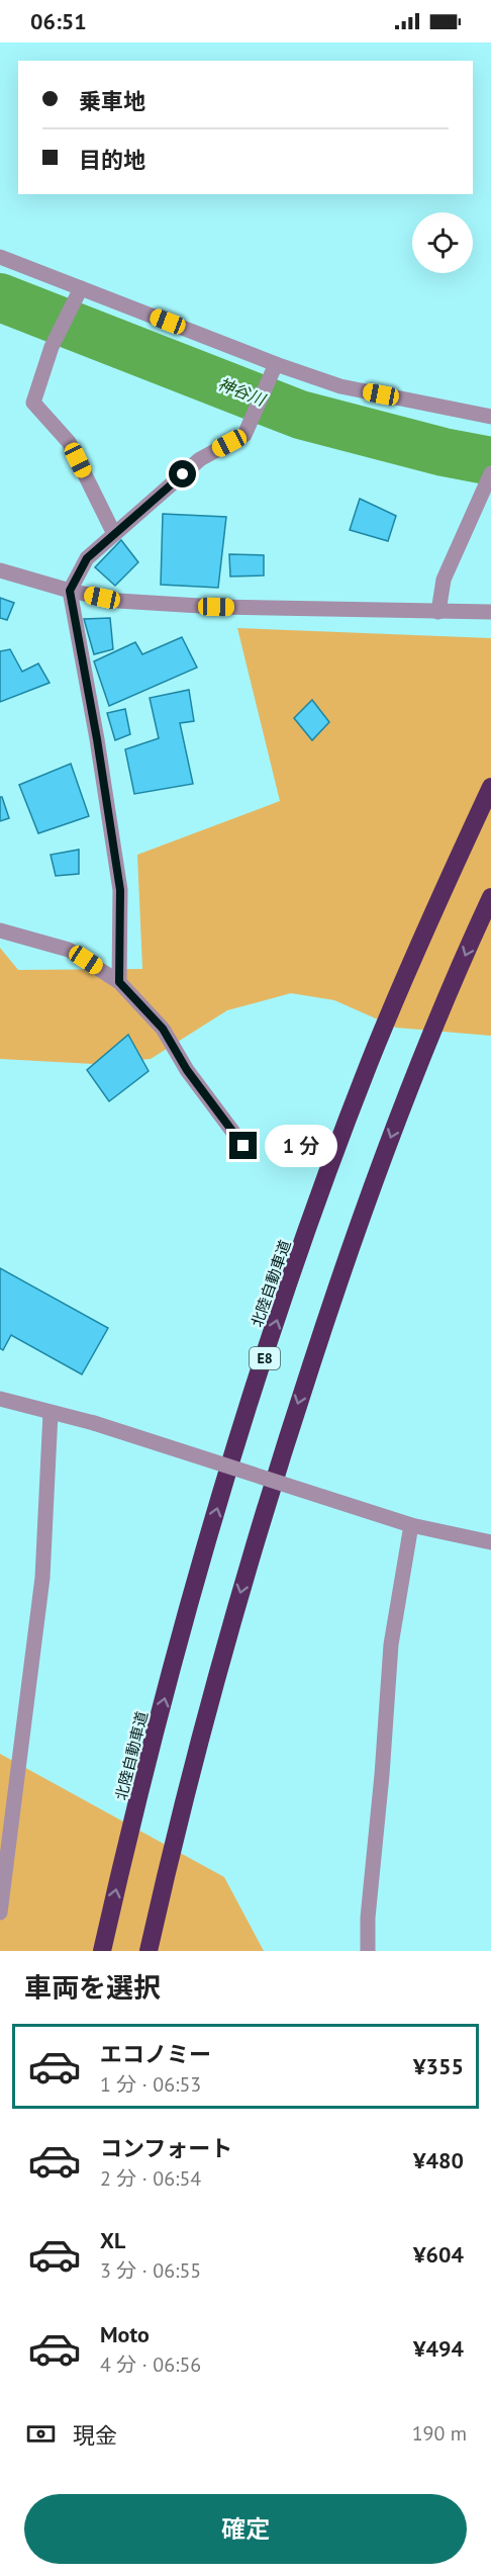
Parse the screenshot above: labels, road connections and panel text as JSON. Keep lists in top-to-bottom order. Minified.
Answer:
{"streets":{"highway":["北陸自動車道","E8"]},"water":["神谷川"],"page":{"status":"06:51","banner":["乗車地","目的地"],"bubble":"1 分","heading":"車両を選択","list":[{"name":"エコノミー","note":"1 分 · 06:53","value":"¥355"},{"name":"コンフォート","note":"2 分 · 06:54","value":"¥480"},{"name":"XL","note":"3 分 · 06:55","value":"¥604"},{"name":"Moto","note":"4 分 · 06:56","value":"¥494"}],"pay":["現金","190 m"],"buttons":"確定"}}
